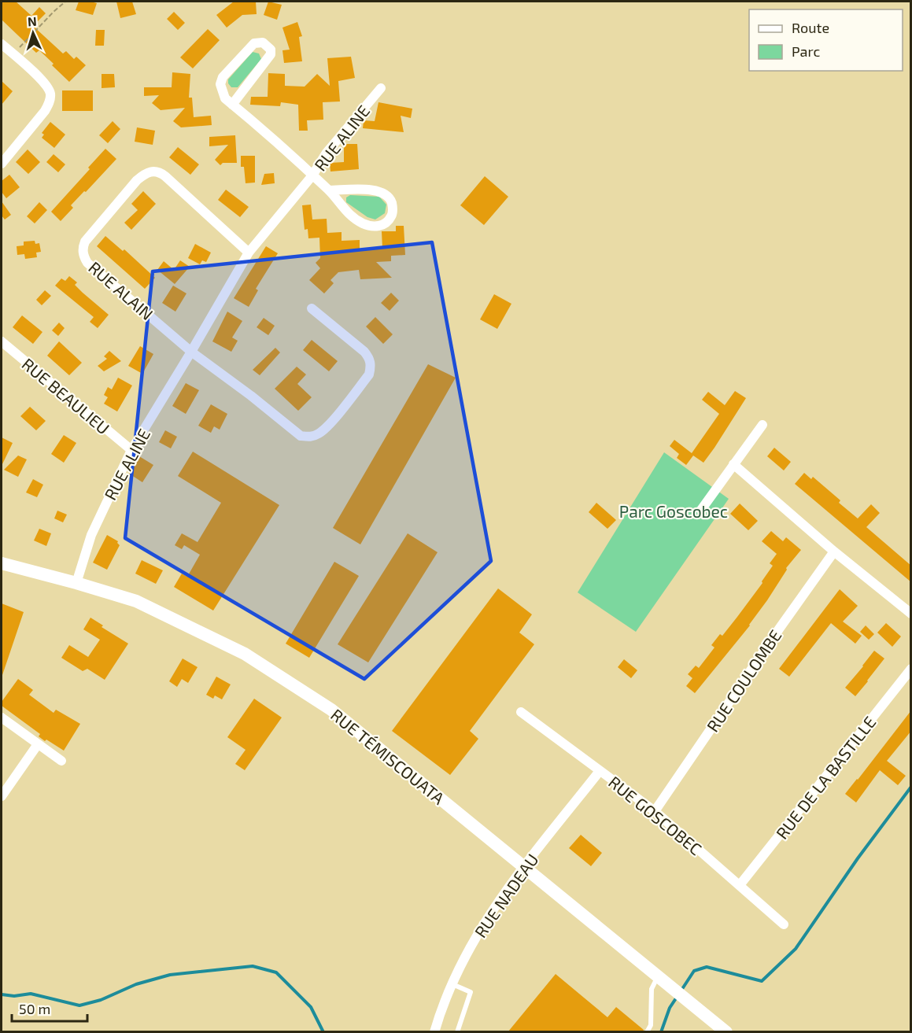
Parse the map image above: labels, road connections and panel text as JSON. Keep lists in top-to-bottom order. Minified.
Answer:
{"streets":{"main road":["RUE TÉMISCOUATA"],"street":["RUE ALINE","RUE ALAIN","RUE BEAULIEU","RUE COULOMBE","RUE DE LA BASTILLE","RUE GOSCOBEC","RUE NADEAU"]},"crossings":[["RUE ALINE","RUE ALAIN"],["RUE ALINE","RUE BEAULIEU"],["RUE ALINE","RUE TÉMISCOUATA"],["RUE COULOMBE","RUE GOSCOBEC"],["RUE TÉMISCOUATA","RUE NADEAU"],["RUE DE LA BASTILLE","RUE GOSCOBEC"],["RUE GOSCOBEC","RUE NADEAU"]],"parks":["Parc Goscobec"],"legend":["Route","Parc"],"scale_bar":"50 m","north":"top"}
